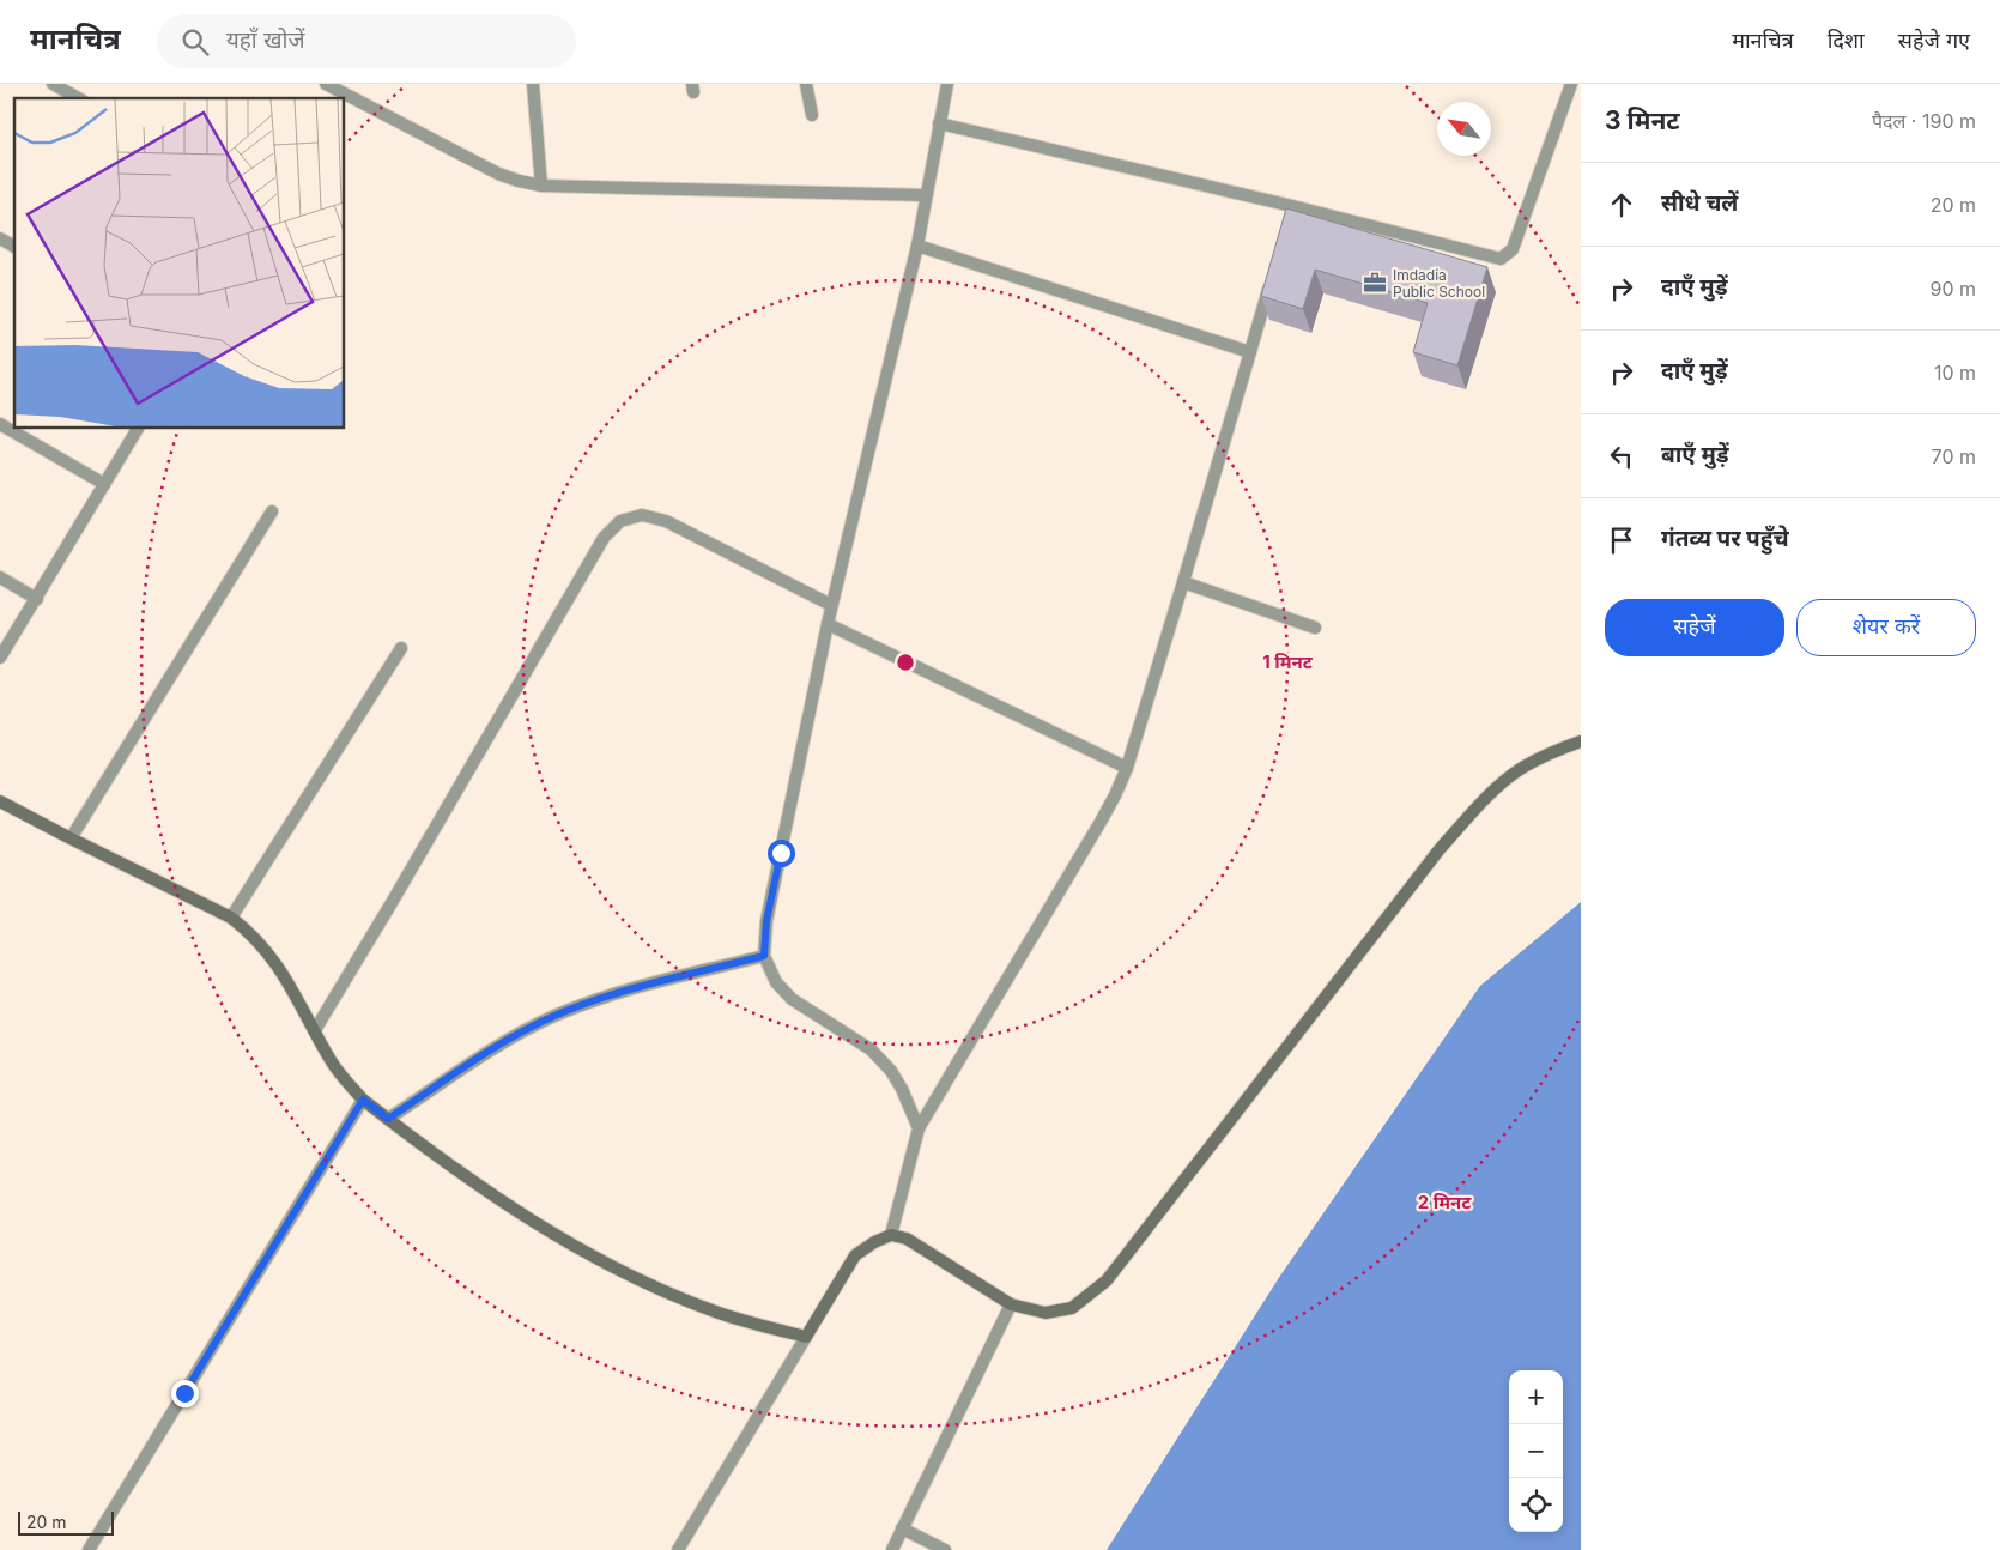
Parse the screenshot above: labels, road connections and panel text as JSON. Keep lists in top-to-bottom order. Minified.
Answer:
{"places":{"office":["Imdadia Public School"]},"scale_bar":"20 m","north":"top left","page":{"header":"मानचित्र","search":"यहाँ खोजें","nav":["मानचित्र","दिशा","सहेजे गए"],"heading":["3 मिनट","पैदल · 190 m"],"list":[["सीधे चलें","20 m"],["दाएँ मुड़ें","90 m"],["दाएँ मुड़ें","10 m"],["बाएँ मुड़ें","70 m"],"गंतव्य पर पहुँचे"],"buttons":["सहेजें","शेयर करें"],"map_buttons":["+","−"],"scale":"20 m"},"rings":["1 मिनट","2 मिनट"]}
